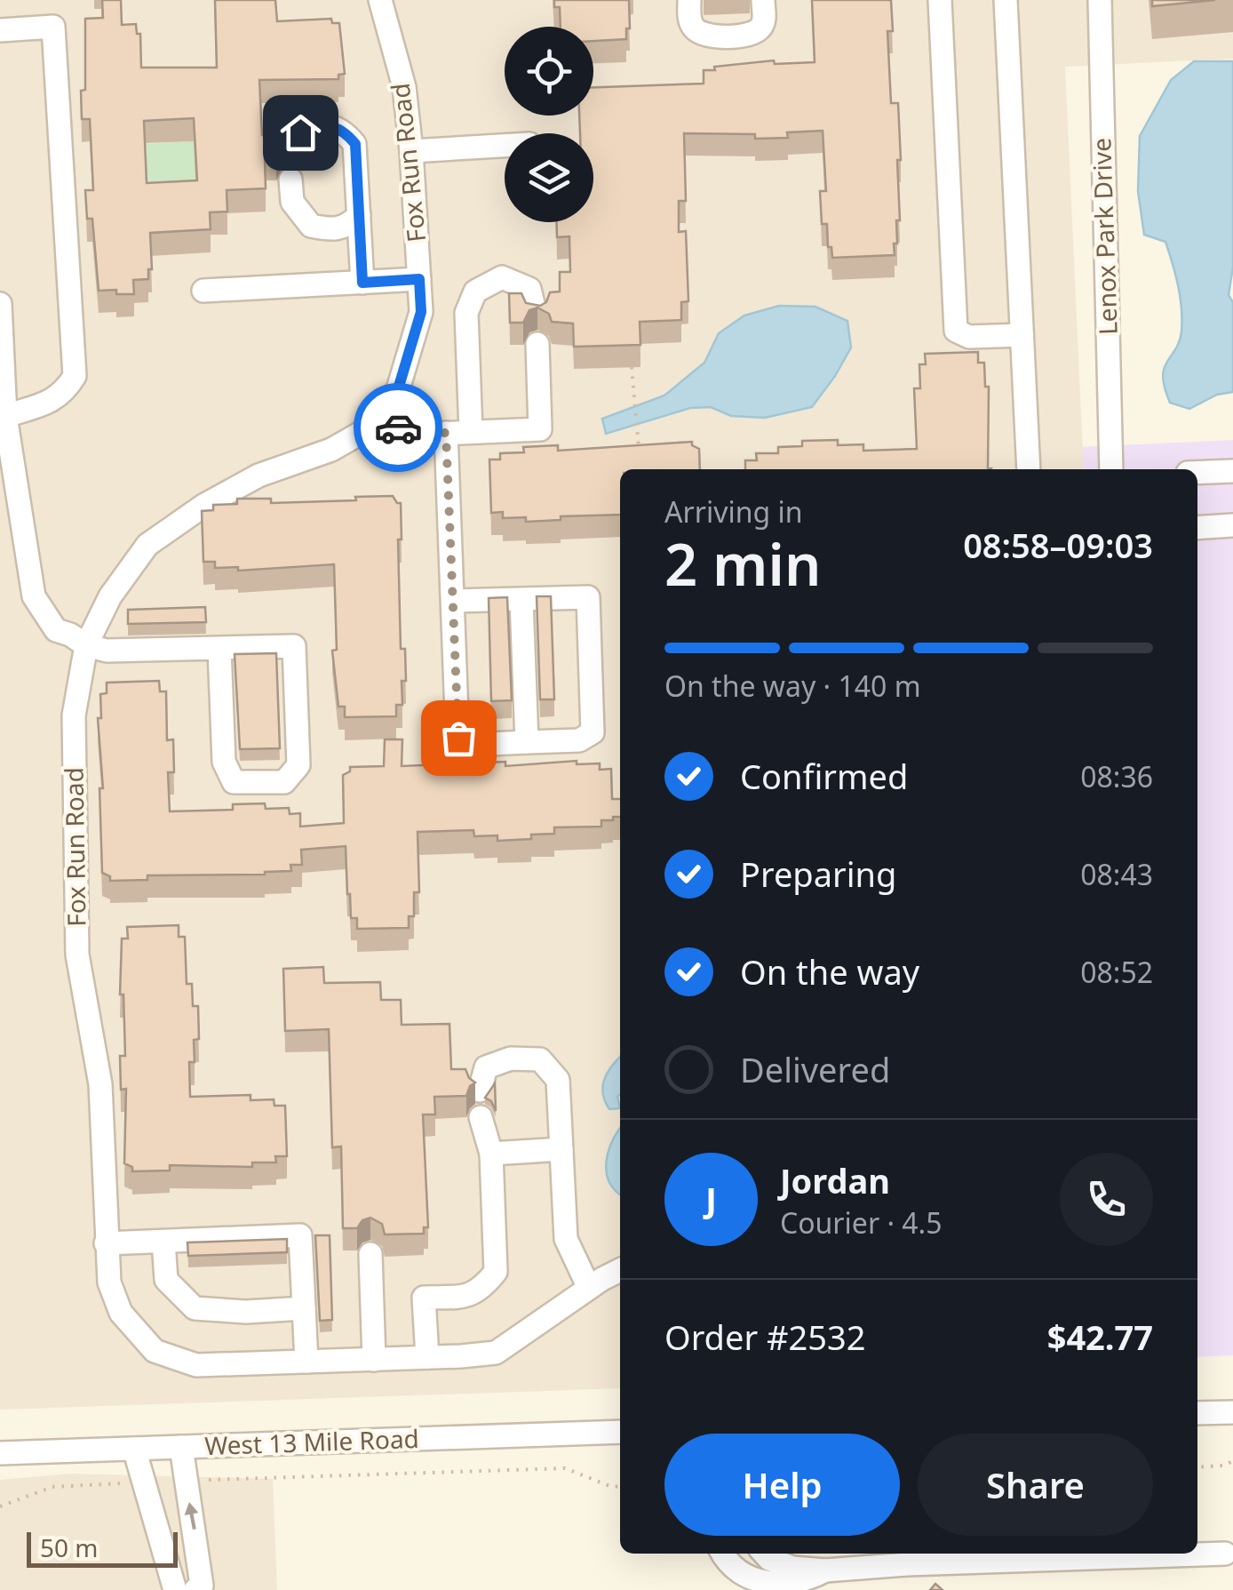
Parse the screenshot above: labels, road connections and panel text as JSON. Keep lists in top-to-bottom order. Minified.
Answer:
{"streets":{"street":["Fox Run Road","Lenox Park Drive","West 13 Mile Road"]},"scale_bar":"50 m","page":{"heading":["2 min","Arriving in","08:58–09:03"],"panel":["Jordan","Courier · 4.5","Order #2532","$42.77"],"bar":"On the way · 140 m","list":[["Confirmed","08:36"],["Preparing","08:43"],["On the way","08:52"],"Delivered"],"round":"J","buttons":["Help","Share"],"scale":"50 m"}}
